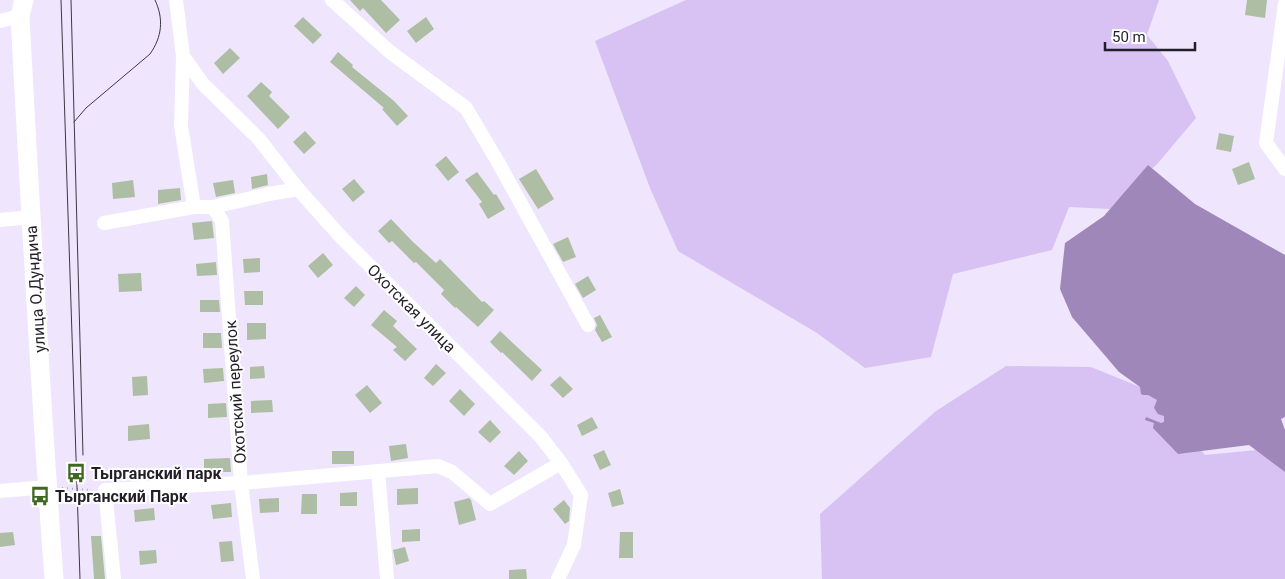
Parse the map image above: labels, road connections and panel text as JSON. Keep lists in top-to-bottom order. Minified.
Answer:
{"streets":{"main road":["улица О.Дундича"],"street":["Охотская улица","Охотский переулок"]},"places":{"bus stop":["Тырганский парк","Тырганский Парк"]},"scale_bar":"50 m"}
